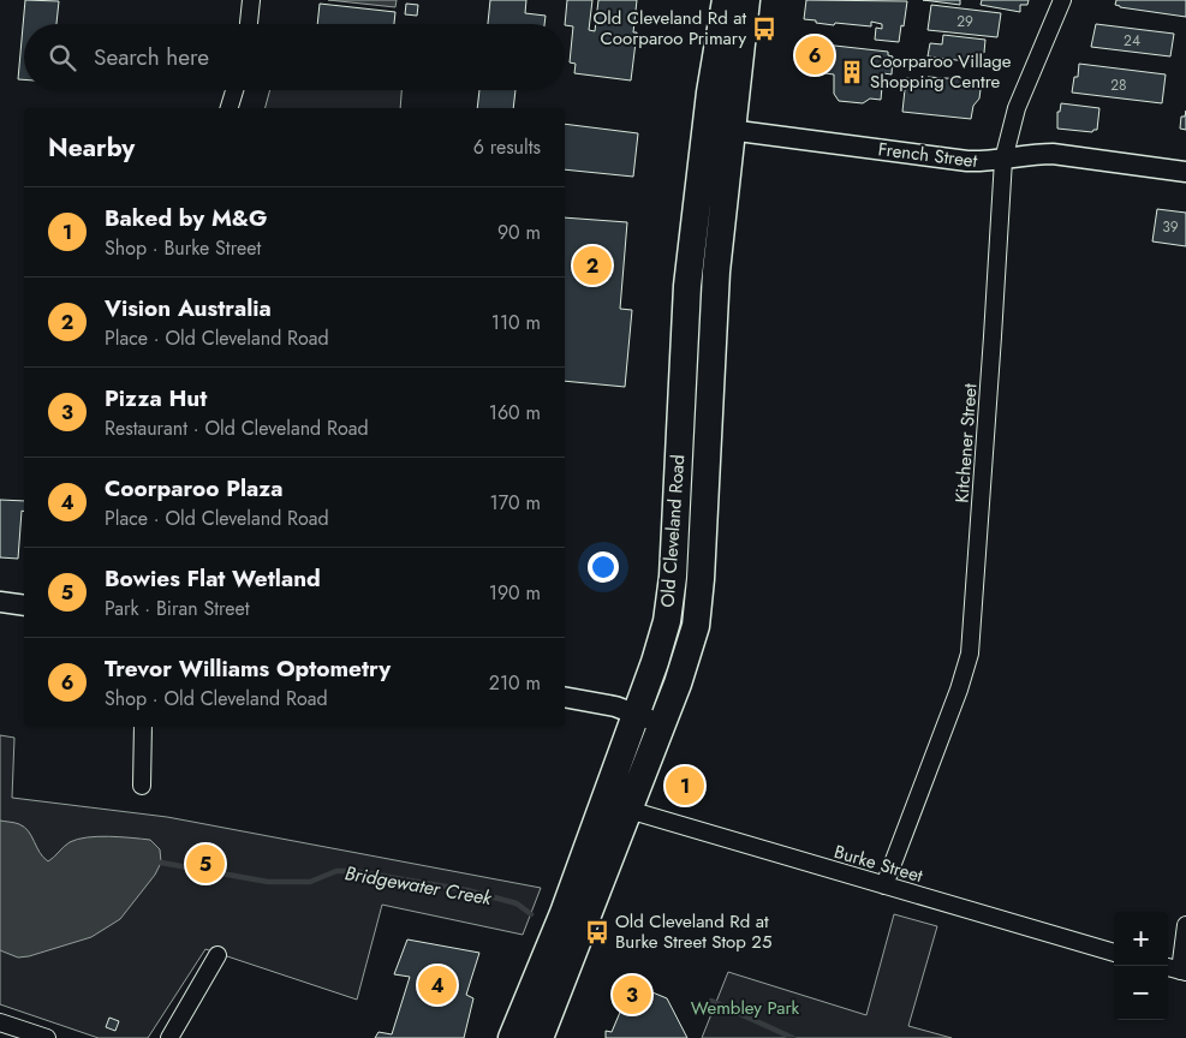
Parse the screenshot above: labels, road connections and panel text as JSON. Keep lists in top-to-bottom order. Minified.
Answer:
{"streets":{"highway":["Old Cleveland Road"],"street":["French Street","Kitchener Street","Burke Street"]},"crossings":[["French Street","Kitchener Street"],["French Street","Old Cleveland Road"],["Kitchener Street","Burke Street"],["Old Cleveland Road","Burke Street"]],"water":["Bridgewater Creek"],"parks":["Wembley Park"],"places":{"bus stop":["Old Cleveland Rd at Coorparoo Primary","Old Cleveland Rd at Burke Street Stop 25"],"building":["Coorparoo Village Shopping Centre"]},"house_numbers":["29","24","28","39"],"page":{"search":"Search here","pins":["6","2","1","5","4","3"],"heading":["Nearby","6 results"],"list":[{"mark":"1","name":"Baked by M&G","note":"Shop · Burke Street","value":"90 m"},{"mark":"2","name":"Vision Australia","note":"Place · Old Cleveland Road","value":"110 m"},{"mark":"3","name":"Pizza Hut","note":"Restaurant · Old Cleveland Road","value":"160 m"},{"mark":"4","name":"Coorparoo Plaza","note":"Place · Old Cleveland Road","value":"170 m"},{"mark":"5","name":"Bowies Flat Wetland","note":"Park · Biran Street","value":"190 m"},{"mark":"6","name":"Trevor Williams Optometry","note":"Shop · Old Cleveland Road","value":"210 m"}],"map_buttons":["+","−"]}}
